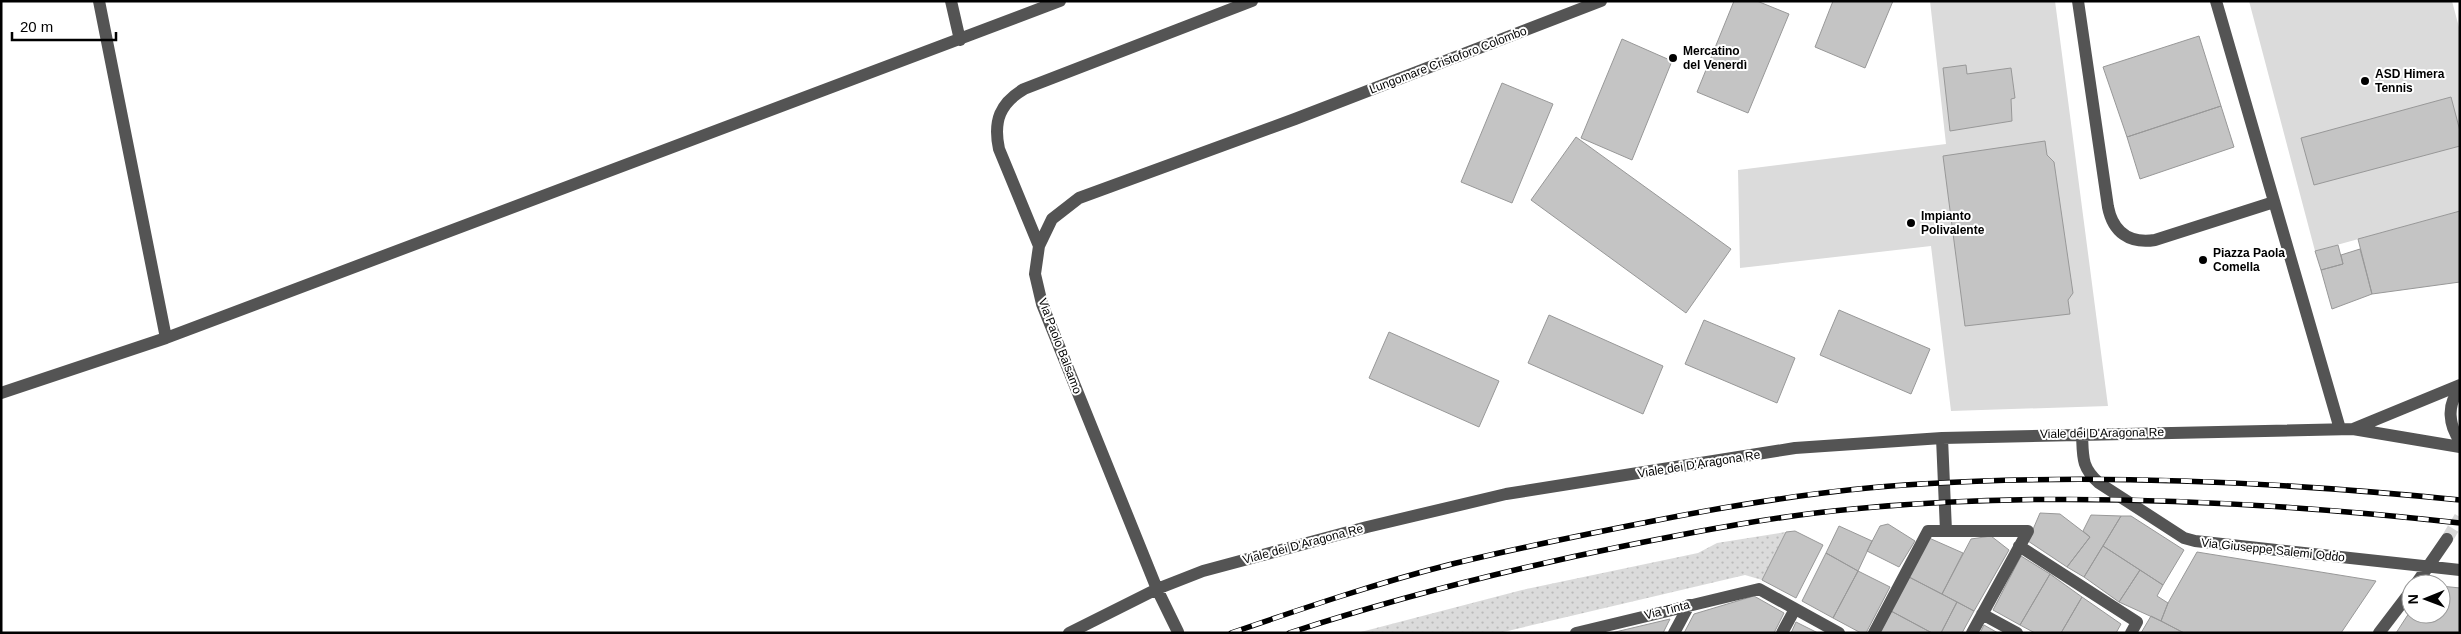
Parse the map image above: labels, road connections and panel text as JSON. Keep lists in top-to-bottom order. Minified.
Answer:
{"streets":{"street":["Lungomare Cristoforo Colombo","Via Paolo Balsamo","Viale dei D'Aragona Re","Via Giuseppe Salemi Oddo","Via Tinta"]},"crossings":[["Lungomare Cristoforo Colombo","Via Paolo Balsamo"],["Via Paolo Balsamo","Viale dei D'Aragona Re"],["Viale dei D'Aragona Re","Via Giuseppe Salemi Oddo"]],"places":["Mercatino del Venerdì","ASD Himera Tennis","Impianto Polivalente","Piazza Paola Comella"],"scale_bar":"20 m","north":"left"}
